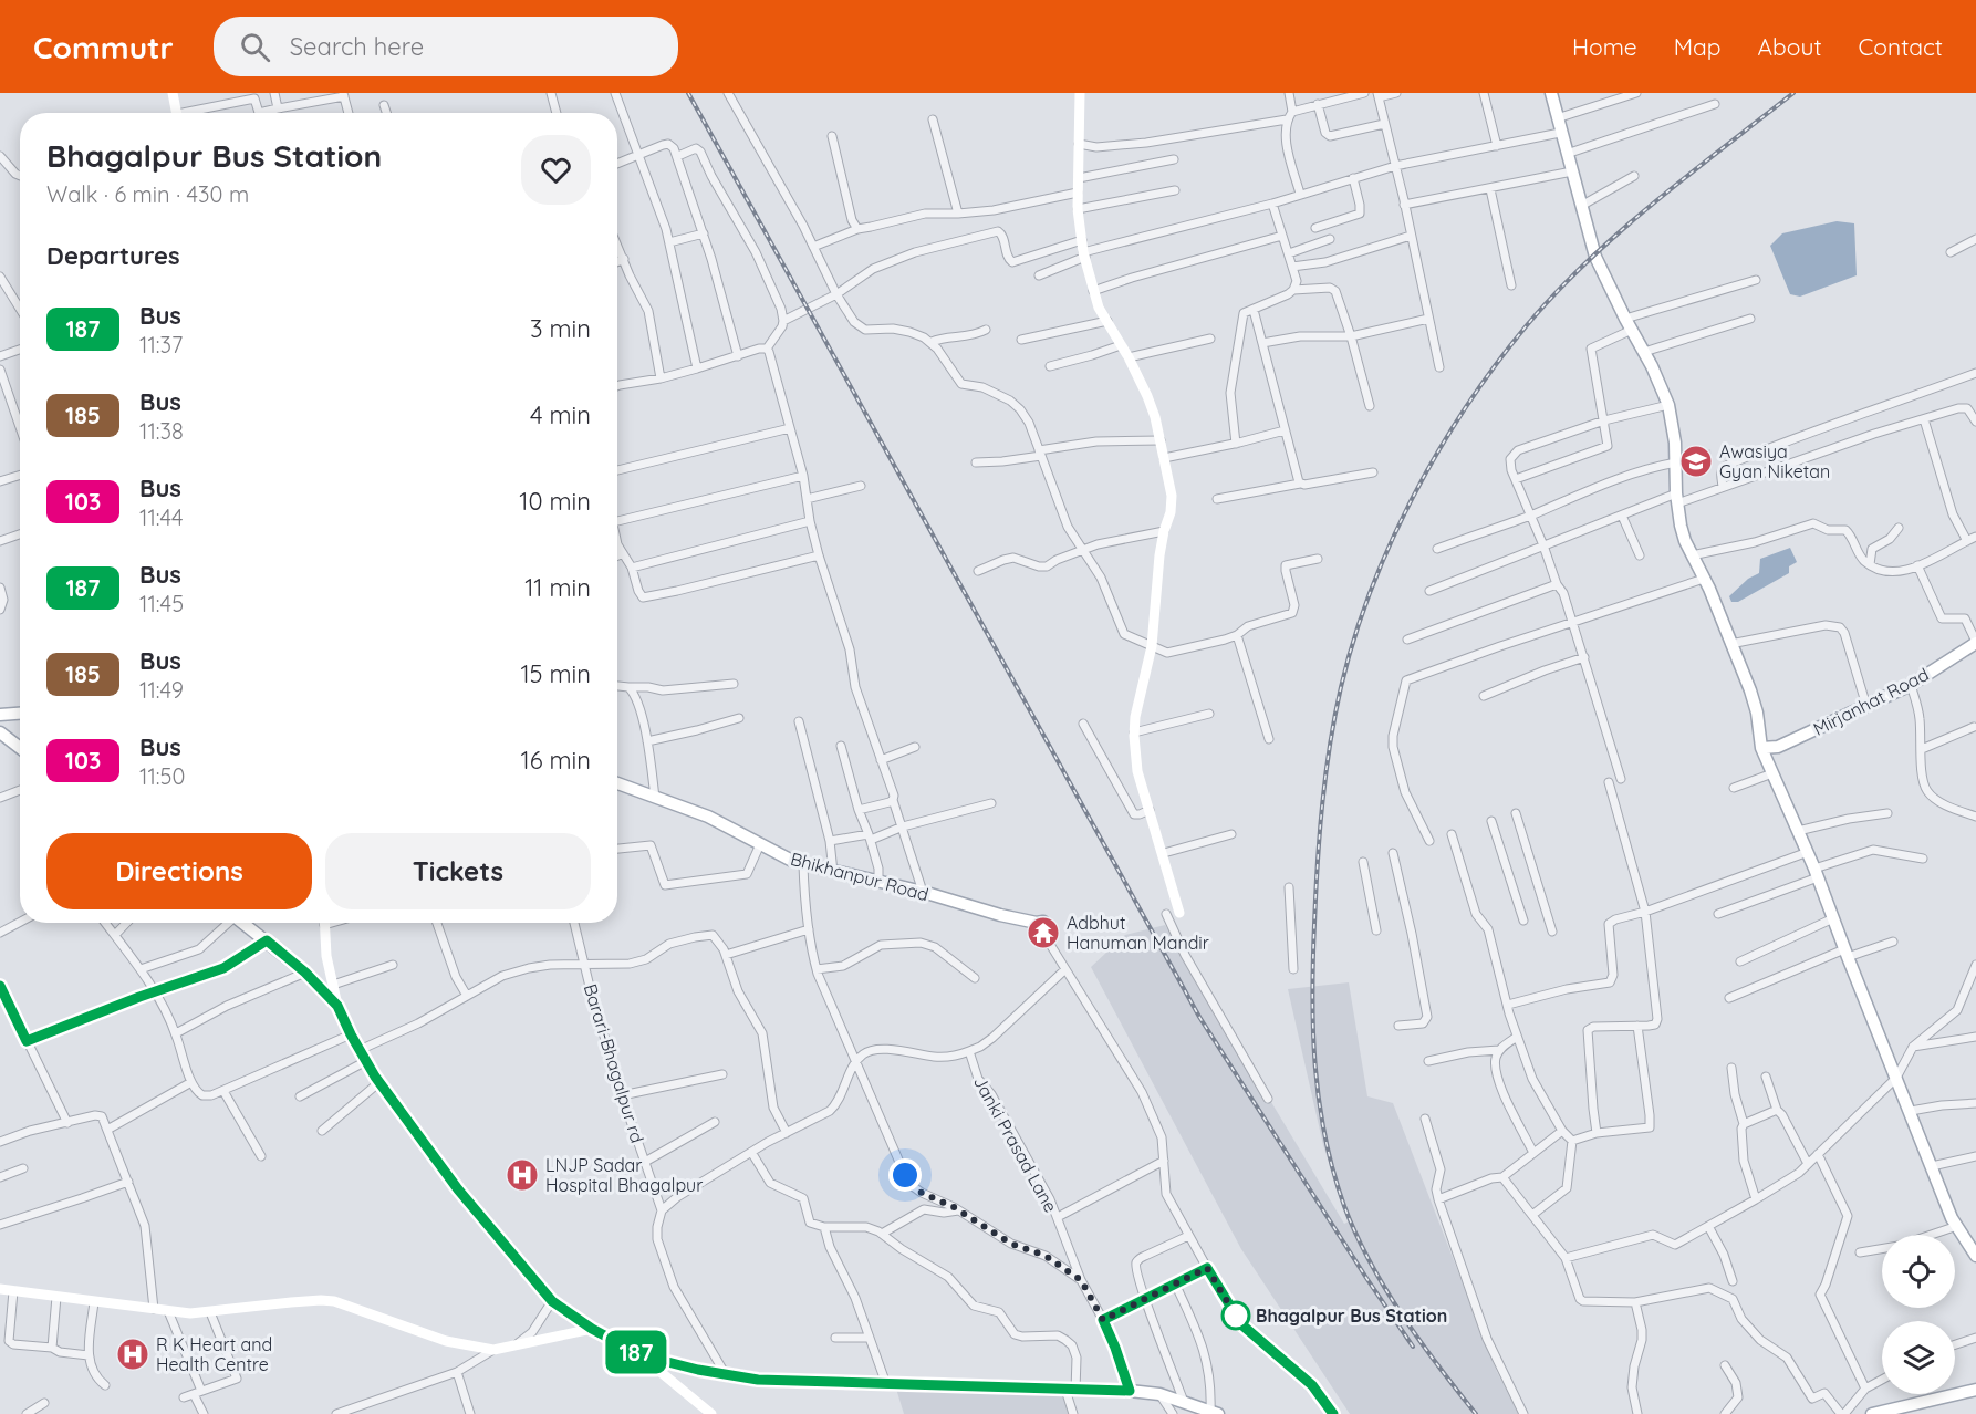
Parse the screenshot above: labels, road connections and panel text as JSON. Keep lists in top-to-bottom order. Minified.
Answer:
{"streets":{"main road":["Mirjanhat Road","Bhikhanpur Road"],"street":["Barari-Bhagalpur rd","Janki Prasad Lane"]},"places":{"school or university":["Awasiya Gyan Niketan"],"temple":["Adbhut Hanuman Mandir"],"hospital":["LNJP Sadar Hospital Bhagalpur","R K Heart and Health Centre"],"other":["Bhagalpur Bus Station"]},"lines":["bus line 187"],"page":{"header":"Commutr","search":"Search here","nav":["Home","Map","About","Contact"],"on_map":"187","heading":[["Bhagalpur Bus Station","Walk · 6 min · 430 m"],"Departures"],"list":[{"mark":"187","name":"Bus","note":"11:37","value":"3 min"},{"mark":"185","name":"Bus","note":"11:38","value":"4 min"},{"mark":"103","name":"Bus","note":"11:44","value":"10 min"},{"mark":"187","name":"Bus","note":"11:45","value":"11 min"},{"mark":"185","name":"Bus","note":"11:49","value":"15 min"},{"mark":"103","name":"Bus","note":"11:50","value":"16 min"}],"buttons":["Directions","Tickets"]}}
